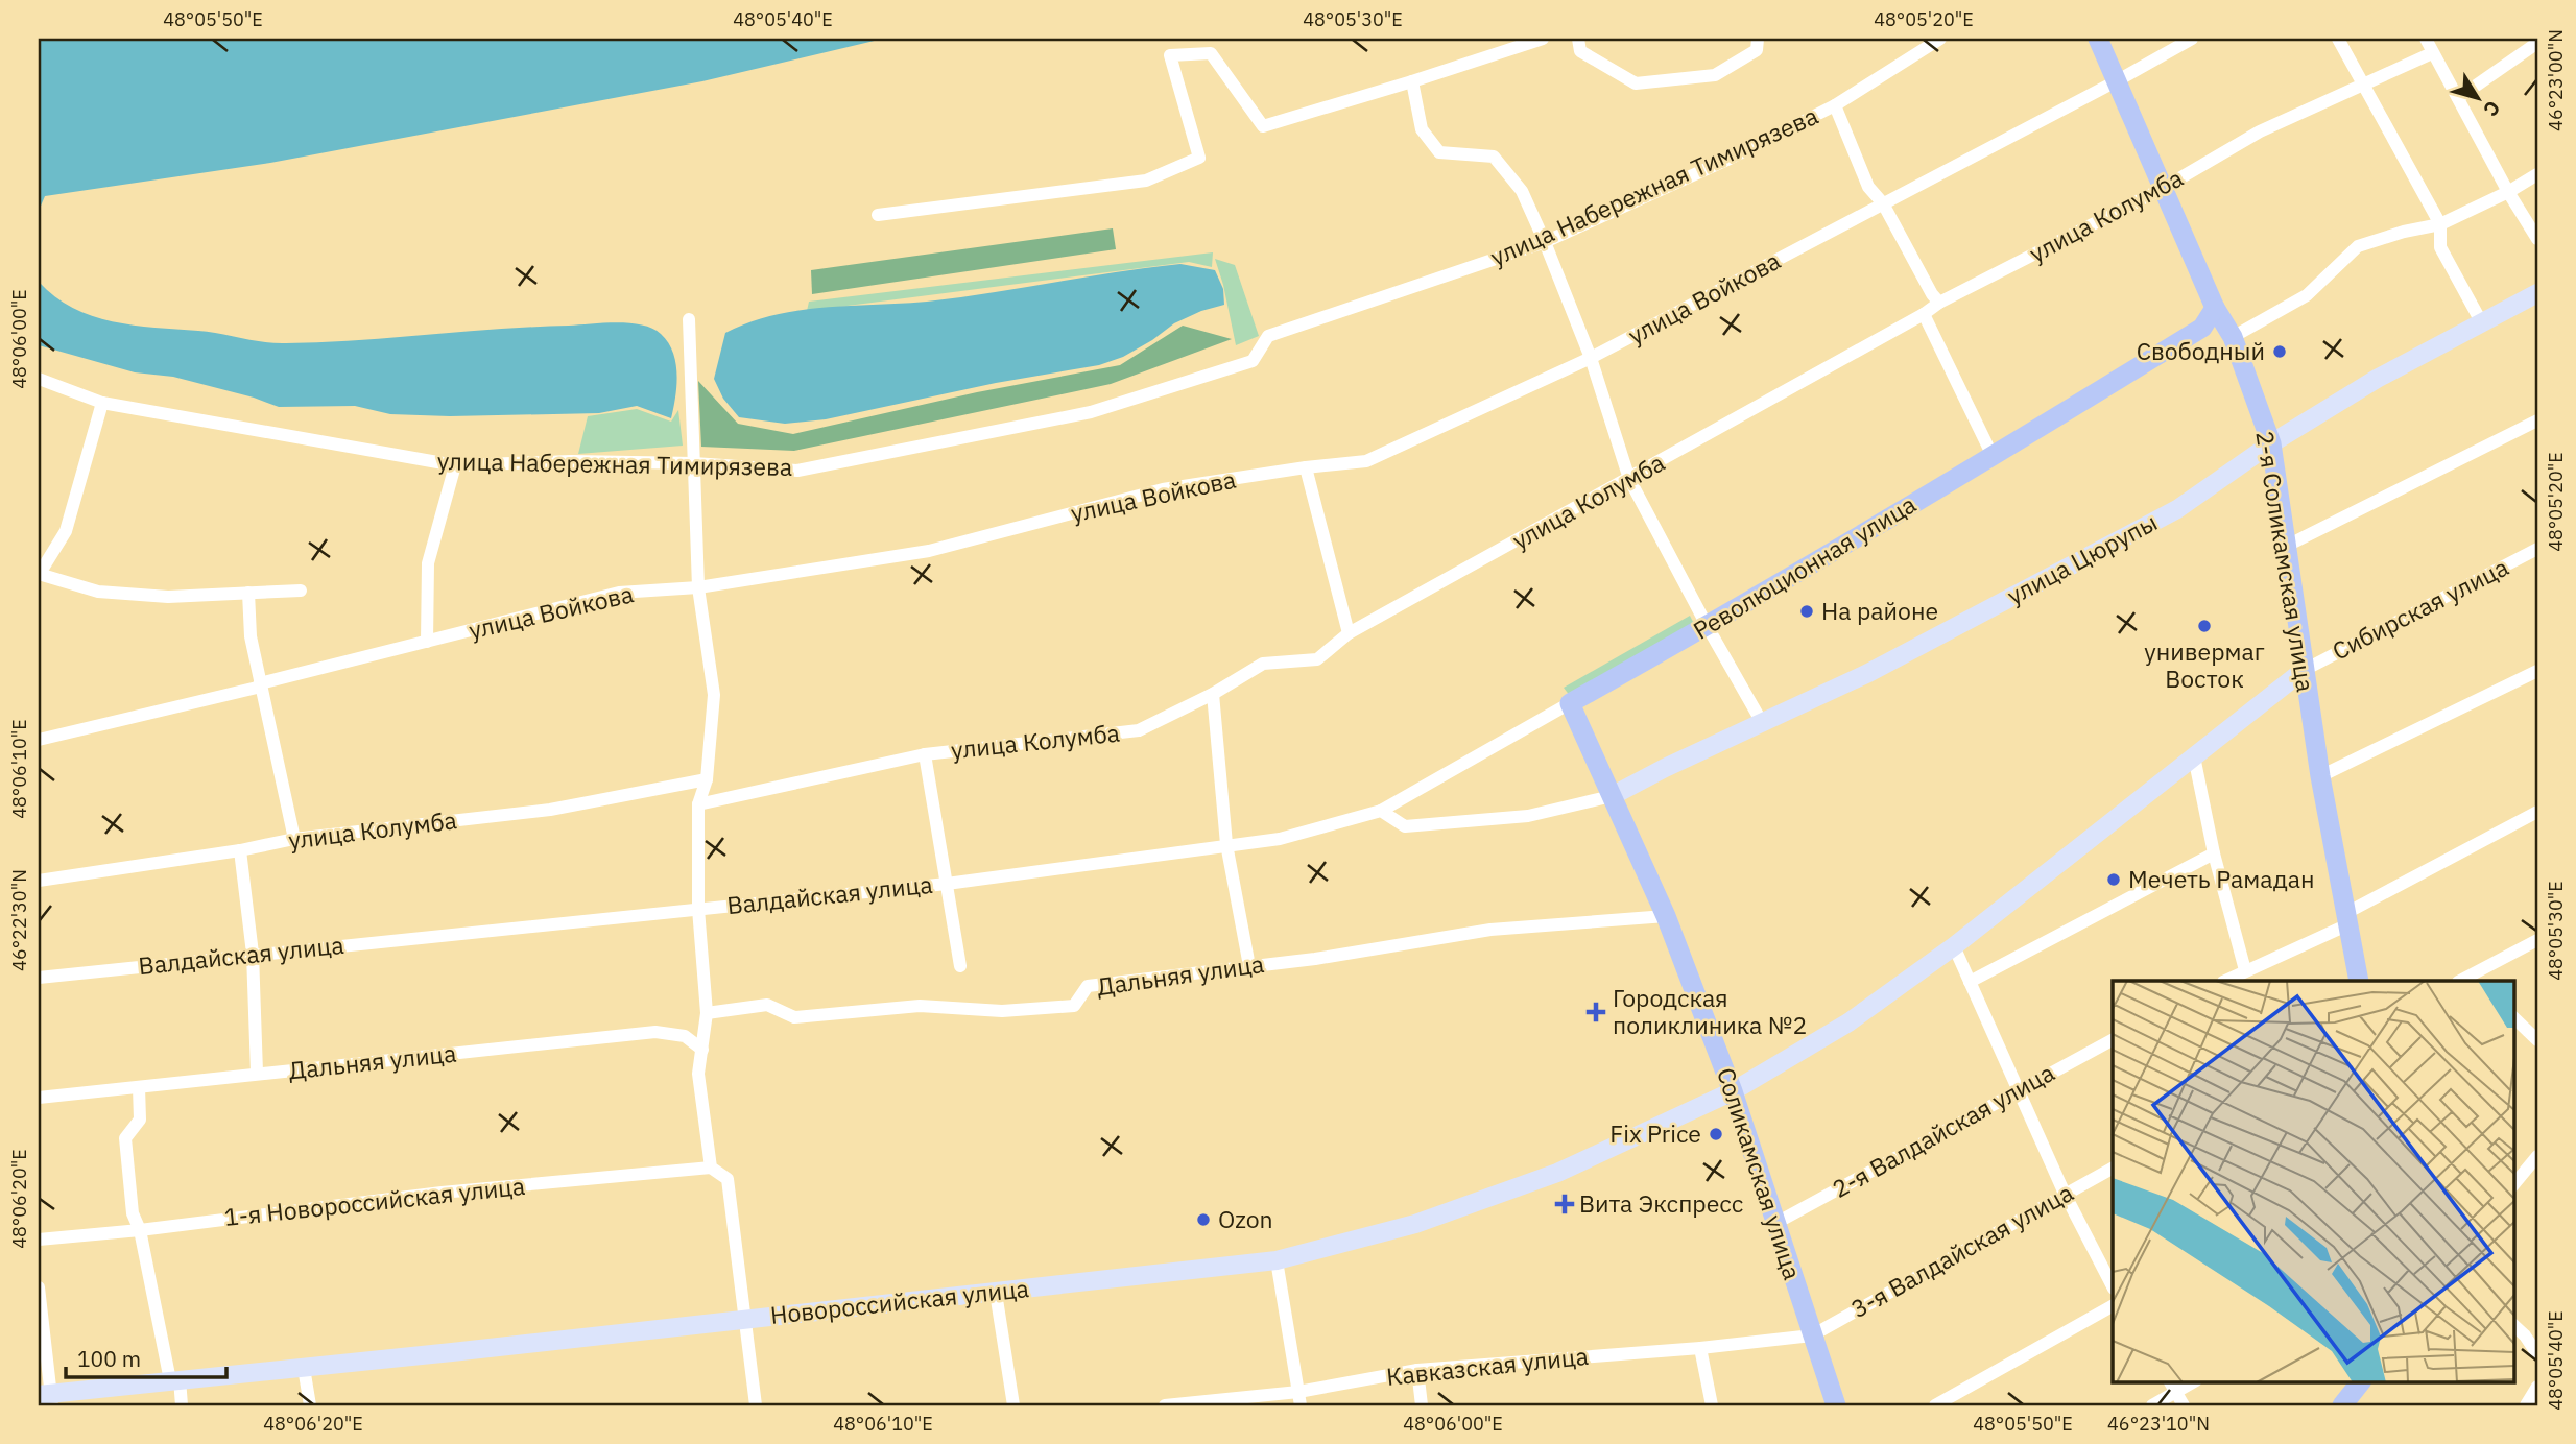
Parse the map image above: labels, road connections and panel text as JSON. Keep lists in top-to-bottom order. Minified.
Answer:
{"streets":{"main road":["2-я Соликамская улица","Революционная улица","Соликамская улица"],"street":["улица Набережная Тимирязева","улица Колумба","улица Войкова","улица Цюрупы","Сибирская улица","Валдайская улица","Дальняя улица","2-я Валдайская улица","1-я Новороссийская улица","3-я Валдайская улица","Новороссийская улица","Кавказская улица"]},"crossings":[["улица Колумба","2-я Соликамская улица"],["улица Войкова","2-я Соликамская улица"],["улица Цюрупы","2-я Соликамская улица"],["улица Цюрупы","Соликамская улица"],["2-я Соликамская улица","Революционная улица"],["2-я Соликамская улица","Сибирская улица"],["2-я Соликамская улица","Новороссийская улица"],["Революционная улица","Валдайская улица"],["Революционная улица","Соликамская улица"],["Сибирская улица","Новороссийская улица"],["Дальняя улица","Соликамская улица"],["2-я Валдайская улица","Соликамская улица"],["Соликамская улица","3-я Валдайская улица"],["Соликамская улица","Новороссийская улица"],["Соликамская улица","Кавказская улица"],["3-я Валдайская улица","Кавказская улица"]],"places":{"other":["Свободный","На районе","универмаг Восток","Мечеть Рамадан","Fix Price","Ozon"],"health":["Городская поликлиника №2","Вита Экспресс"]},"scale_bar":"100 m","north":"bottom right","coordinates":["48°05'50\"E","48°05'40\"E","48°05'30\"E","48°05'20\"E","46°23'00\"N","48°06'00\"E","48°06'10\"E","46°22'30\"N","48°06'20\"E","46°23'10\"N"]}
